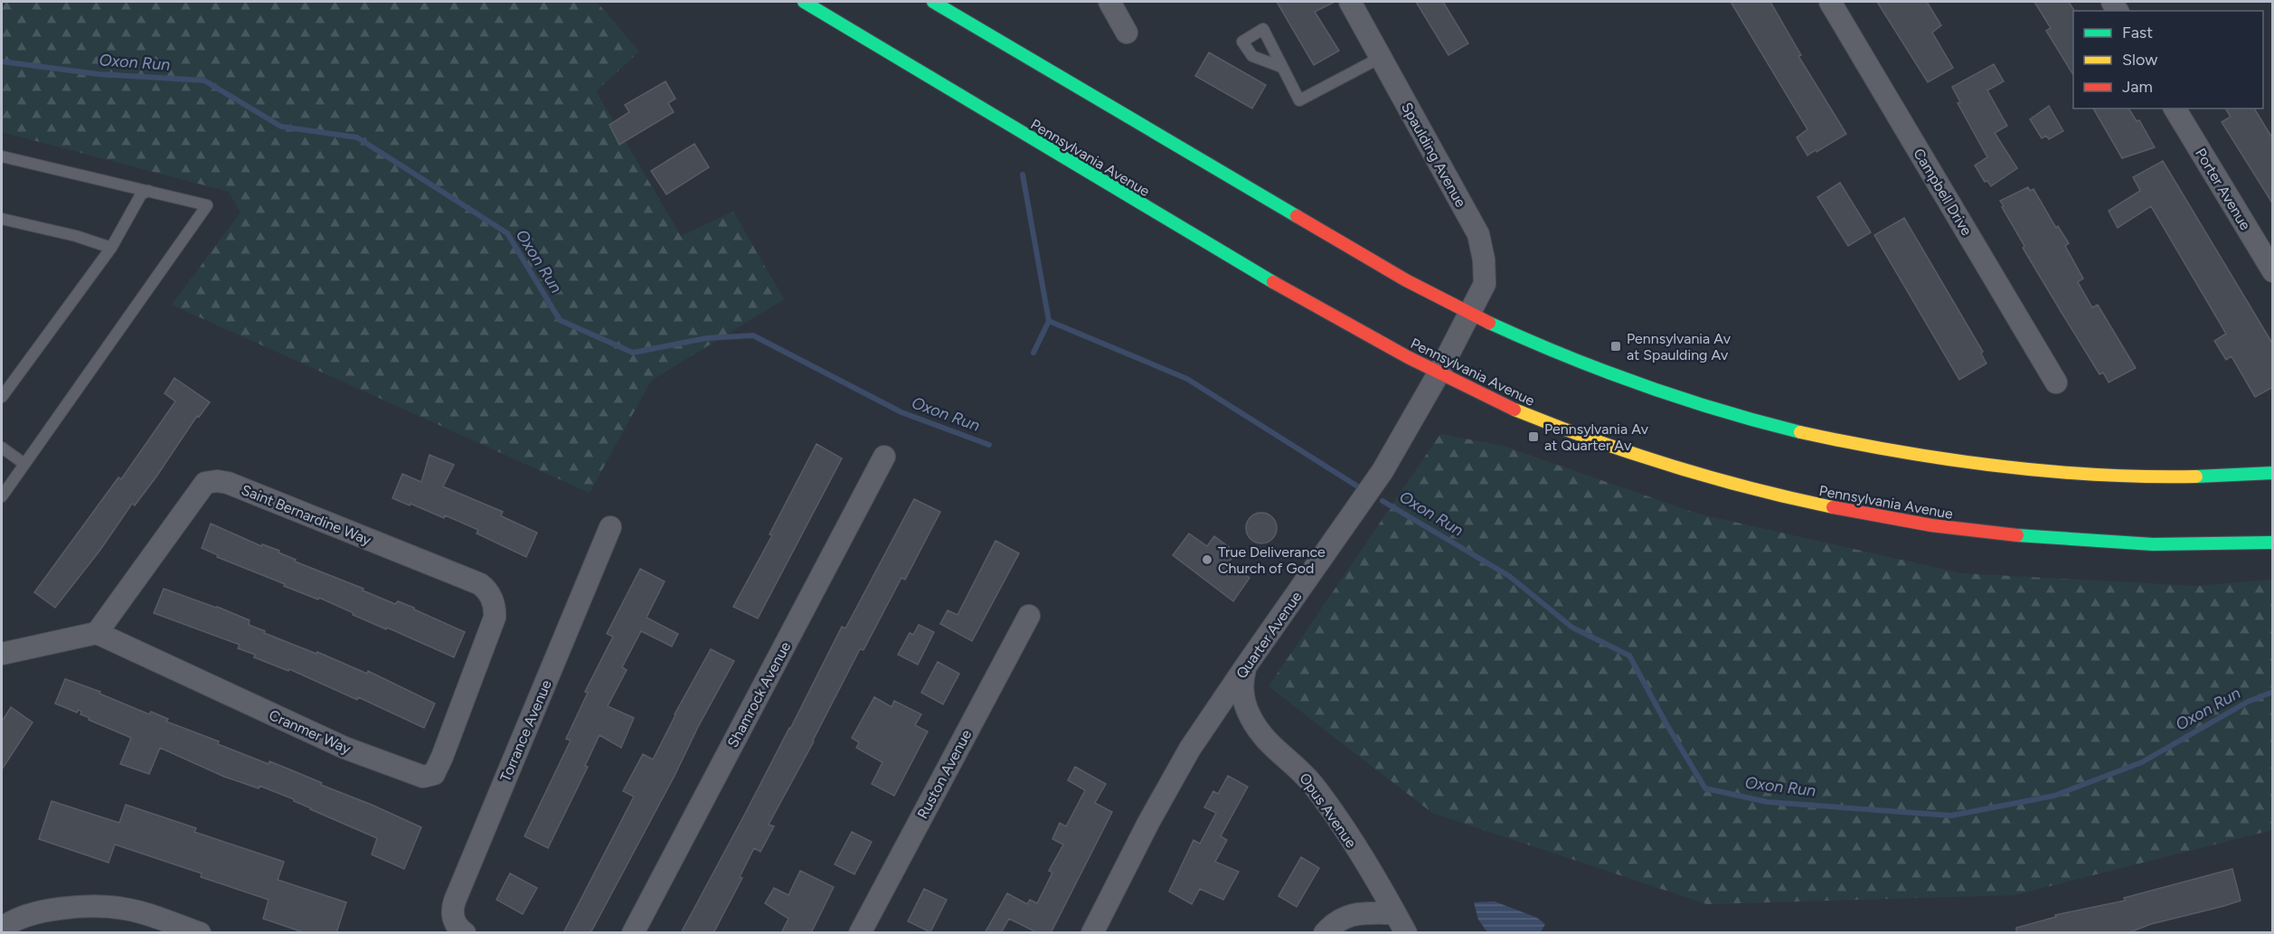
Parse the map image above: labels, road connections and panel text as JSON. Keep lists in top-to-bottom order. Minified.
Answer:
{"streets":{"highway":["Pennsylvania Avenue"],"street":["Spaulding Avenue","Porter Avenue","Campbell Drive","Saint Bernardine Way","Quarter Avenue","Shamrock Avenue","Torrance Avenue","Cranmer Way","Ruston Avenue","Opus Avenue"]},"crossings":[["Spaulding Avenue","Quarter Avenue"],["Pennsylvania Avenue","Quarter Avenue"],["Saint Bernardine Way","Cranmer Way"],["Quarter Avenue","Opus Avenue"]],"water":["Oxon Run"],"places":{"transit":["Pennsylvania Av at Spaulding Av","Pennsylvania Av at Quarter Av"],"other":["True Deliverance Church of God"]},"legend":["Fast","Slow","Jam"]}
